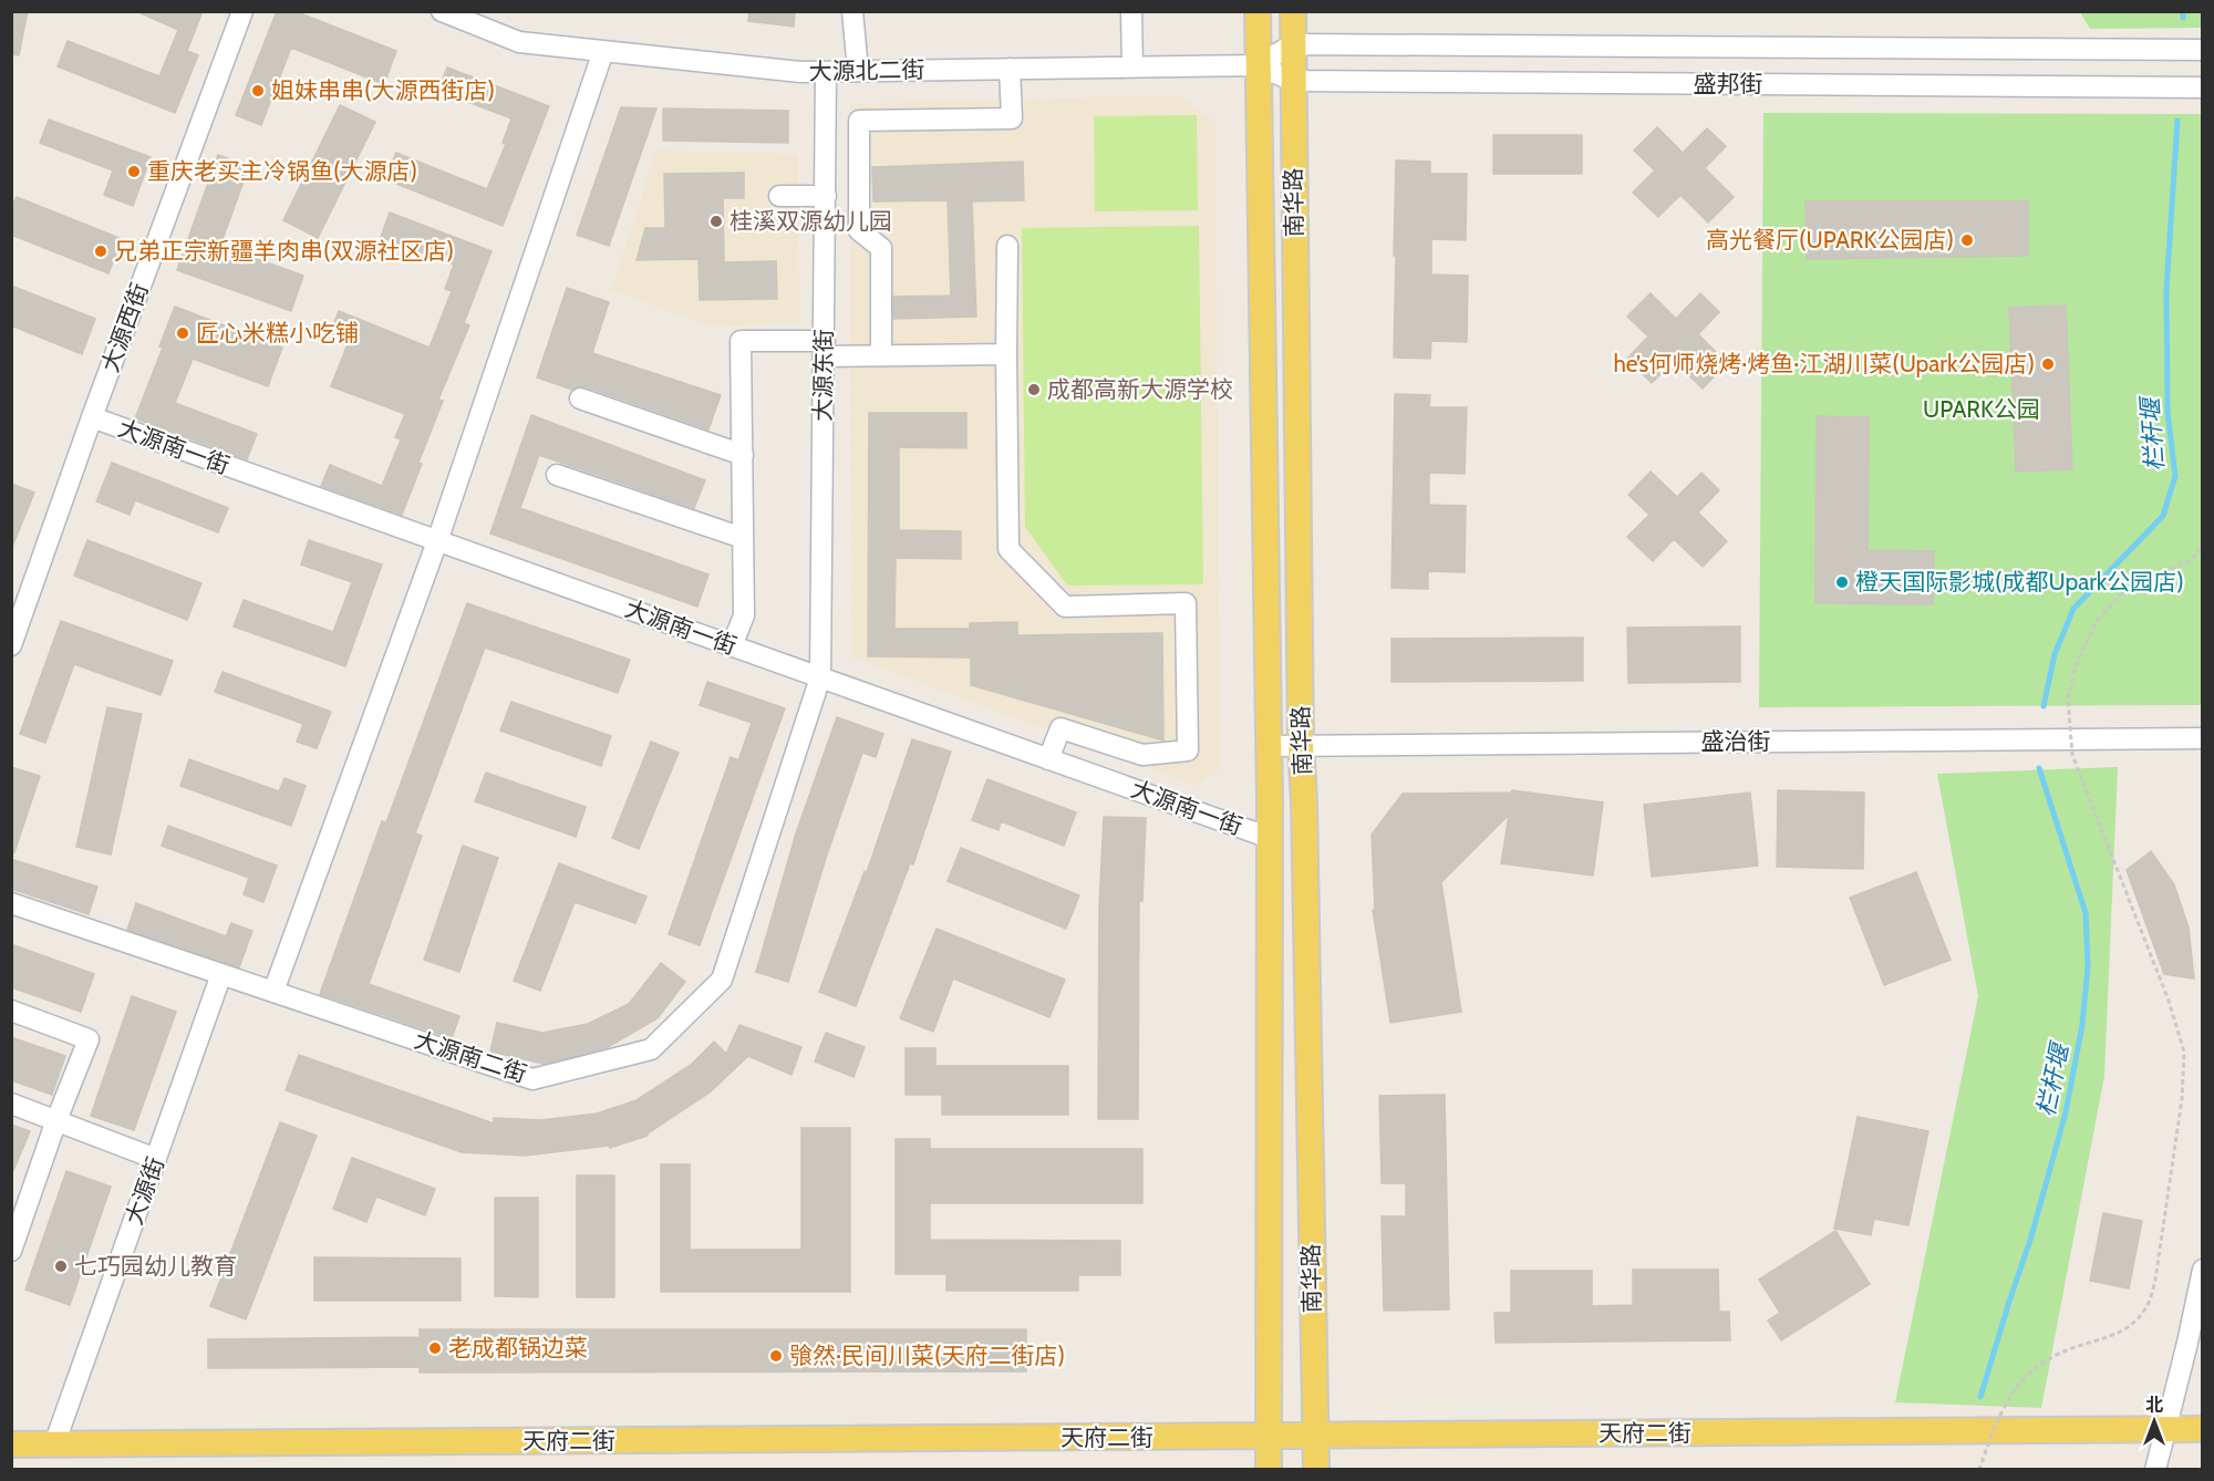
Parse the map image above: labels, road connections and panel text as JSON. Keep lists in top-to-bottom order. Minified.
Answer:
{"streets":{"main road":["南华路","天府二街"],"street":["大源北二街","盛邦街","大源西街","大源东街","大源南一街","盛治街","大源南二街","大源街"]},"crossings":[["大源北二街","盛邦街"],["大源北二街","南华路"],["大源北二街","大源东街"],["盛邦街","南华路"],["南华路","大源南一街"],["南华路","盛治街"],["南华路","天府二街"],["大源西街","大源南一街"],["大源东街","大源南一街"],["大源东街","大源南二街"],["大源南一街","大源南二街"],["大源南二街","大源街"],["大源街","天府二街"]],"water":["栏杆堰"],"parks":["UPARK公园"],"places":["姐妹串串(大源西街店)","重庆老买主冷锅鱼(大源店)","桂溪双源幼儿园","高光餐厅(UPARK公园店)","兄弟正宗新疆羊肉串(双源社区店)","匠心米糕小吃铺","he’s何师烧烤·烤鱼·江湖川菜(Upark公园店)","成都高新大源学校","橙天国际影城(成都Upark公园店)","七巧园幼儿教育","老成都锅边菜","飸然·民间川菜(天府二街店)"],"north":"top"}
